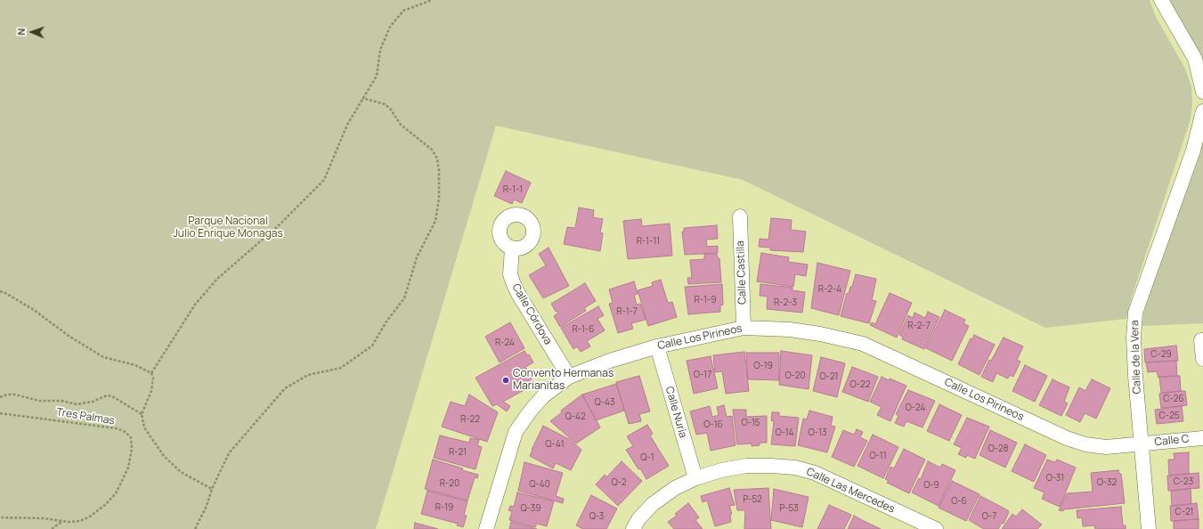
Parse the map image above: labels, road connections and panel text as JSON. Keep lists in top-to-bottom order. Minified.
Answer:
{"streets":{"street":["Calle Castilla","Calle Córdova","Calle Los Pirineos","Calle de la Vera","Calle Nuria","Calle C","Calle Las Mercedes"],"path":["Tres Palmas"]},"crossings":[["Calle Castilla","Calle Los Pirineos"],["Calle Córdova","Calle Los Pirineos"],["Calle Los Pirineos","Calle de la Vera"],["Calle Los Pirineos","Calle Nuria"],["Calle Los Pirineos","Calle C"],["Calle de la Vera","Calle C"],["Calle Nuria","Calle Las Mercedes"]],"parks":["Parque Nacional Julio Enrique Monagas"],"places":["Convento Hermanas Marianitas"],"house_numbers":["R-1-1","R-1-11","R-2-4","R-1-9","R-2-3","R-1-7","R-2-7","R-1-6","R-24","C-29","O-19","O-17","O-20","O-21","O-22","C-26","Q-43","O-24","C-25","Q-42","R-22","O-15","O-16","O-14","O-13","Q-41","O-28","R-21","O-11","Q-1","O-31","C-23","Q-2","O-32","R-20","Q-40","O-9","P-52","O-6","R-19","Q-39","P-53","C-21","Q-3","O-7"],"north":"left"}
